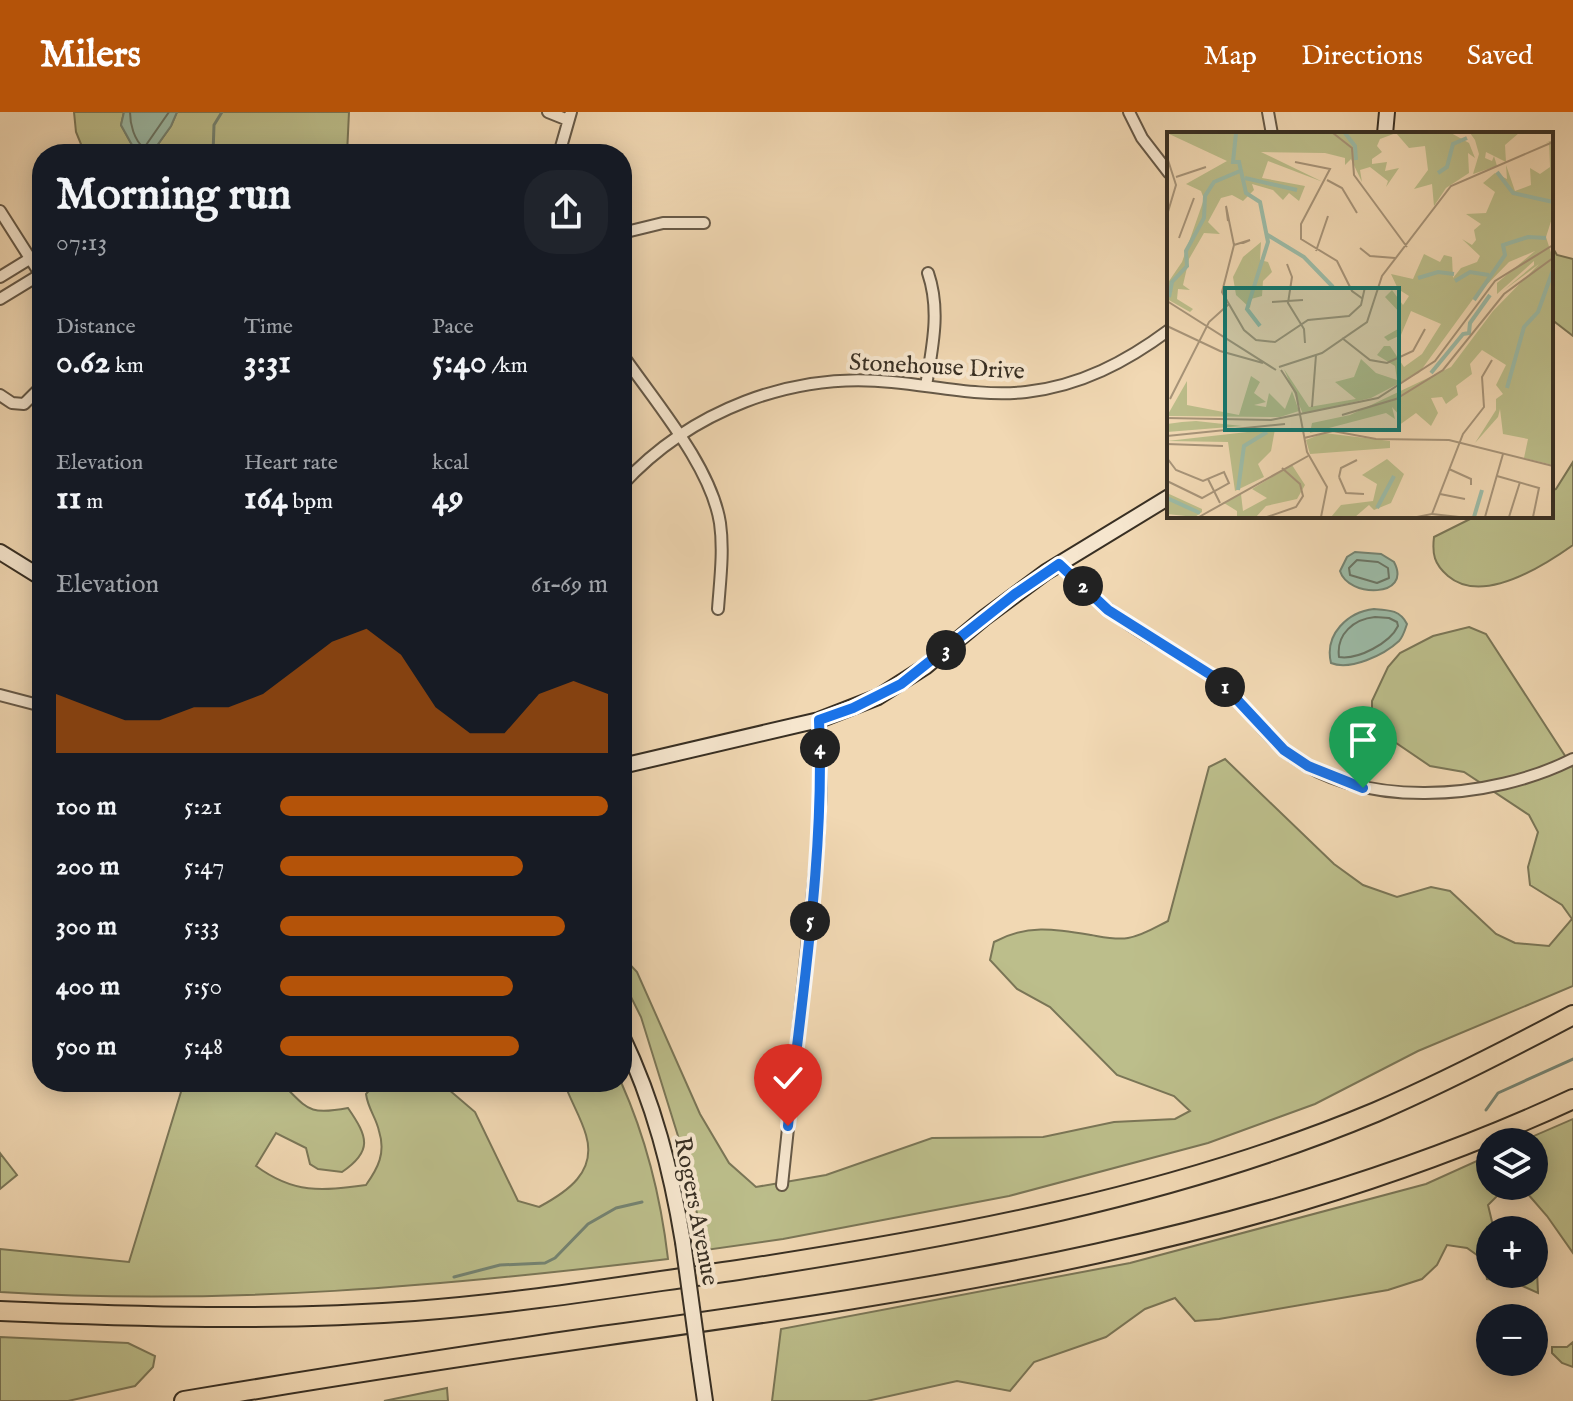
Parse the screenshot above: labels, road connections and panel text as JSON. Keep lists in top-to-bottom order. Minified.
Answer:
{"streets":{"street":["Stonehouse Drive","Rogers Avenue"]},"page":{"header":"Milers","nav":["Map","Directions","Saved"],"heading":["Morning run","07:13"],"stats":[["Distance","0.62 km"],["Time","3:31"],["Pace","5:40 /km"],["Elevation","11 m"],["Heart rate","164 bpm"],["kcal","49"]],"chart":["Elevation","61–69 m"],"pins":["2","3","1","4","5"],"list":[{"name":"100 m","note":"5:21"},{"name":"200 m","note":"5:47"},{"name":"300 m","note":"5:33"},{"name":"400 m","note":"5:50"},{"name":"500 m","note":"5:48"}],"map_buttons":["+","−"]}}
